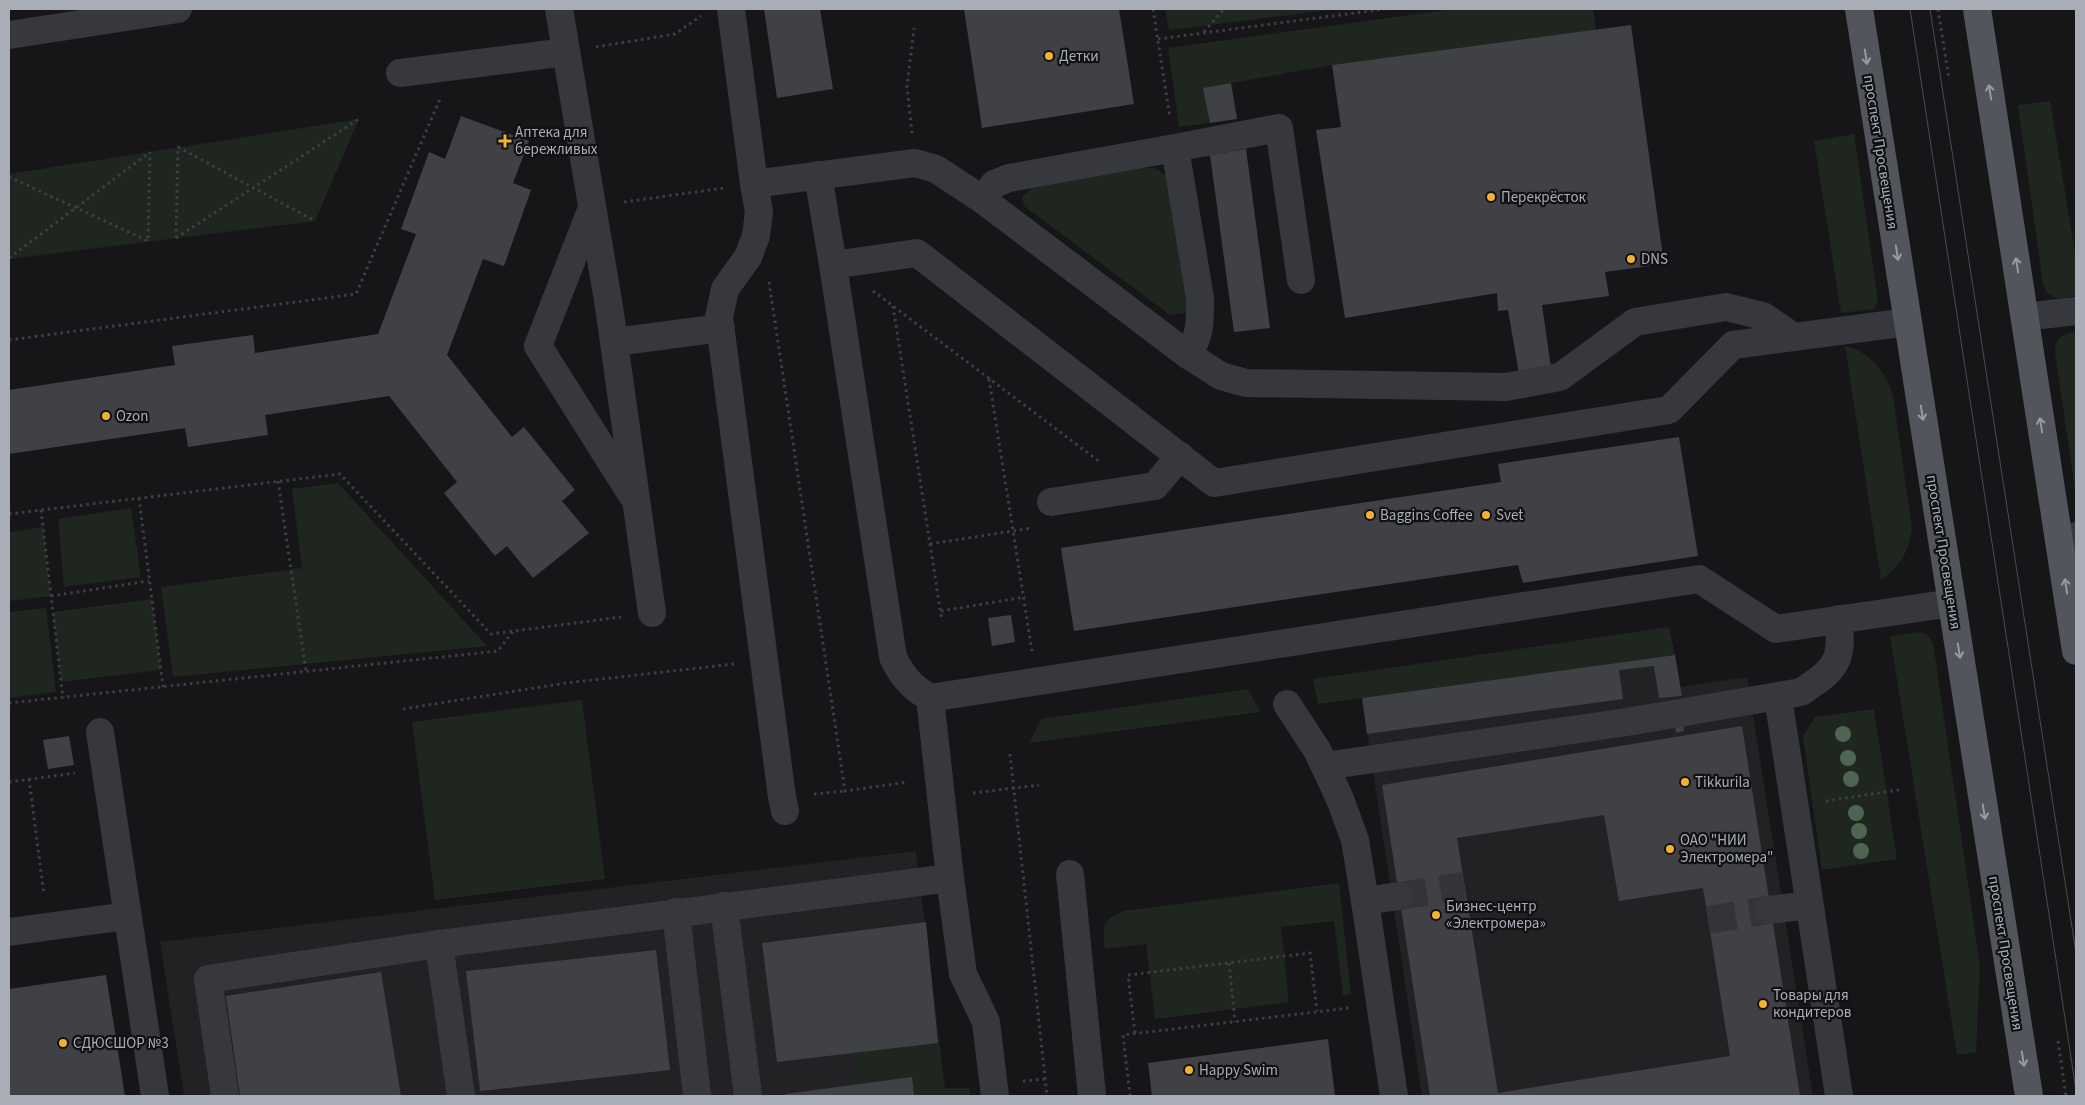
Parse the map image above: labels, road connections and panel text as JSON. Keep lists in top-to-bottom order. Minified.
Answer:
{"streets":{"main road":["проспект Просвещения"]},"places":{"other":["Детки","Перекрёсток","DNS","Ozon","Baggins Coffee","Svet","Tikkurila","ОАО \"НИИ Электромера\"","Бизнес-центр «Электромера»","Товары для кондитеров","СДЮСШОР №3","Happy Swim"],"health":["Аптека для бережливых"]}}
